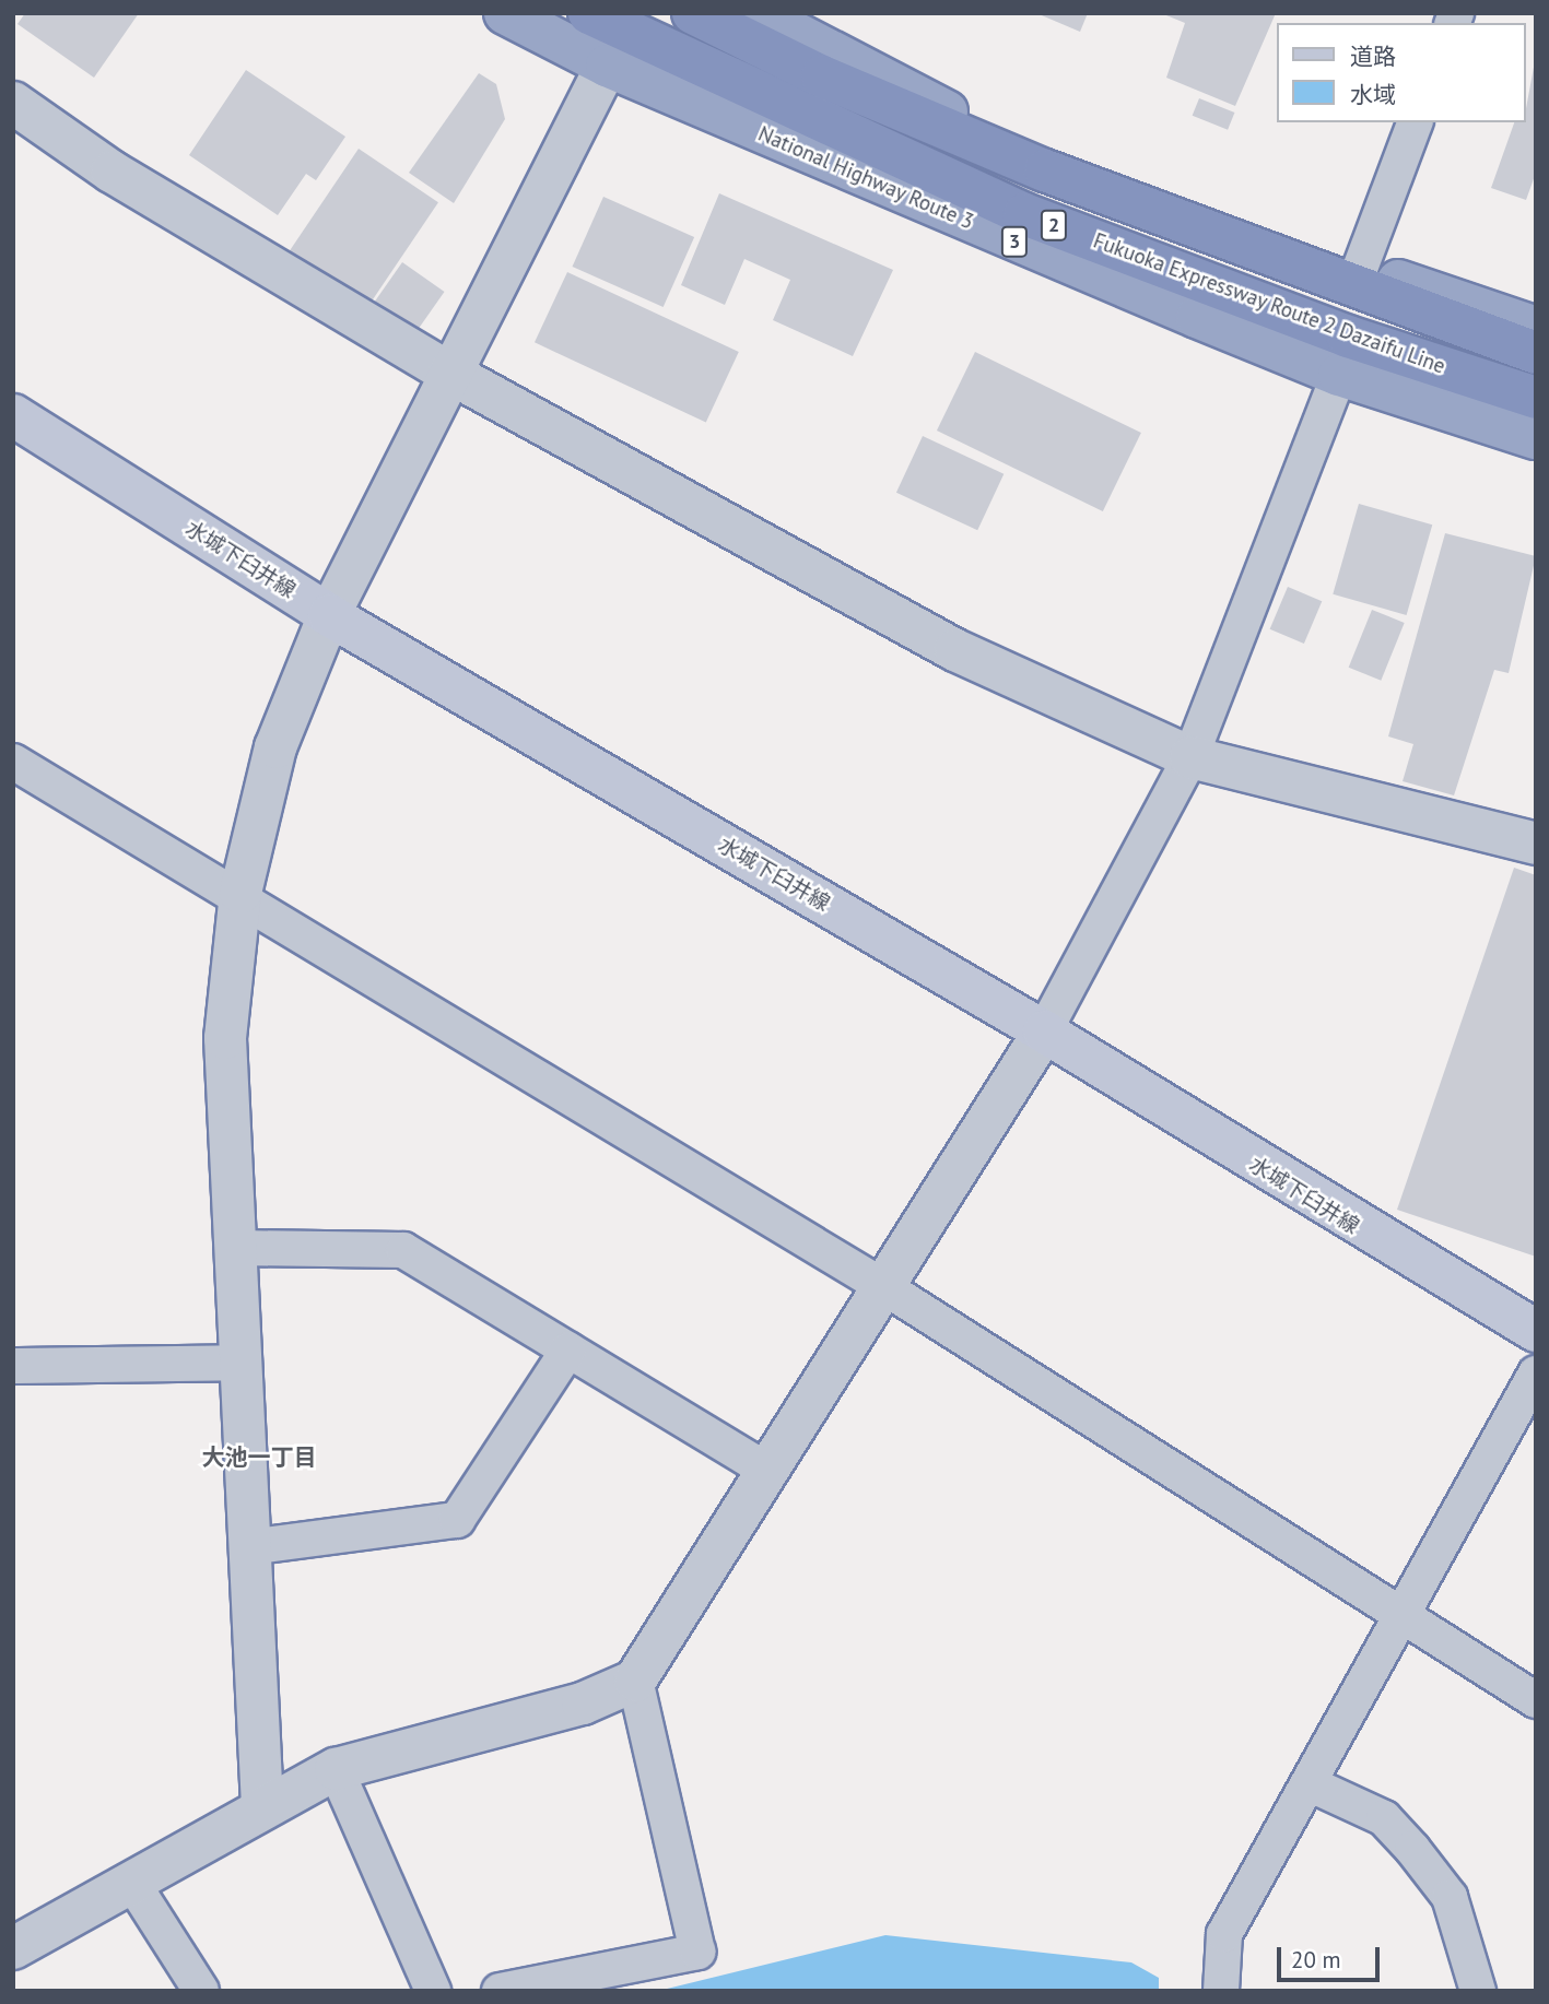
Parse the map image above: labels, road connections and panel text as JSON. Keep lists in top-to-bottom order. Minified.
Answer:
{"streets":{"highway":["National Highway Route 3","2","3","Fukuoka Expressway Route 2 Dazaifu Line"],"main road":["水城下臼井線"]},"districts":["大池一丁目"],"legend":["道路","水域"],"scale_bar":"20 m"}
